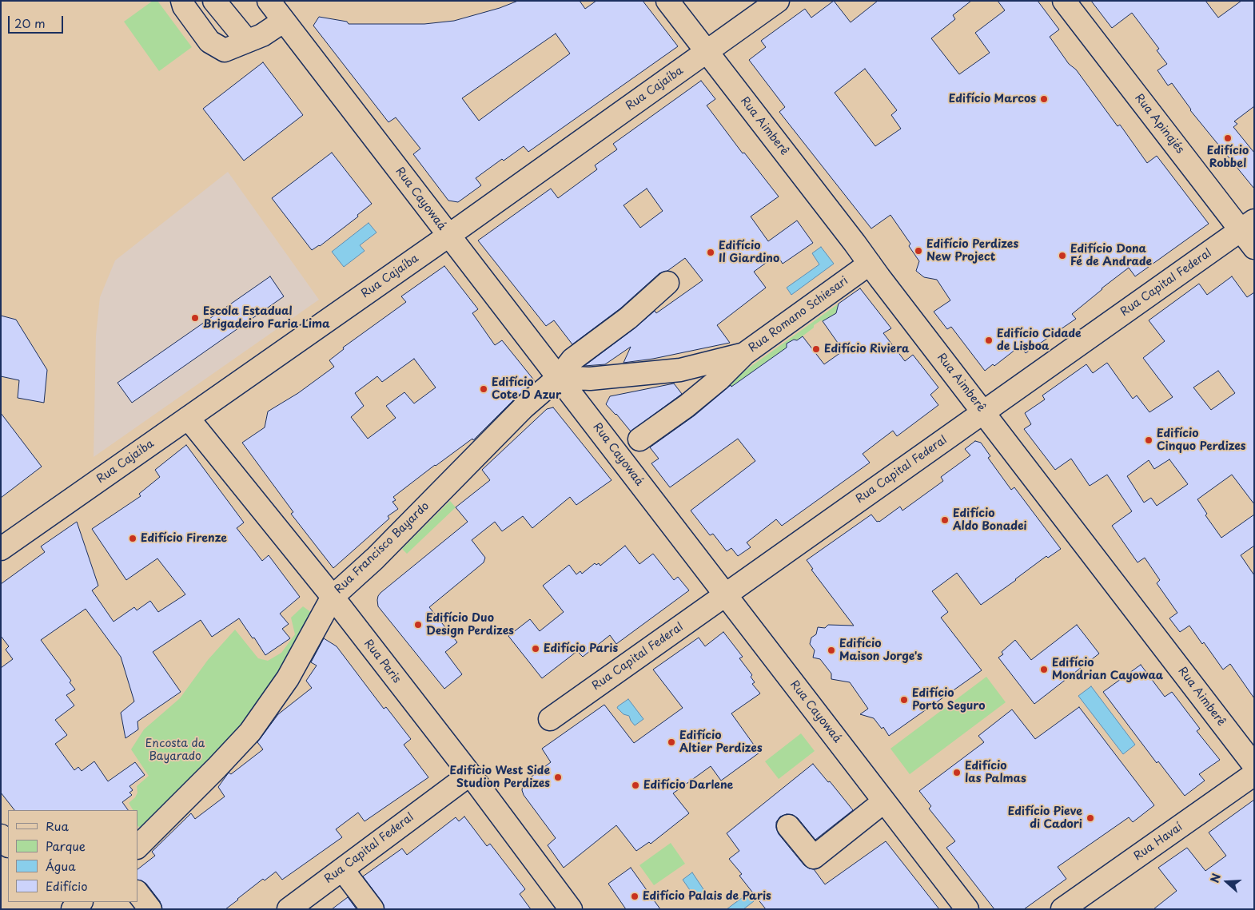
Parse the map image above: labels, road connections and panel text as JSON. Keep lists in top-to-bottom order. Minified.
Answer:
{"streets":{"street":["Rua Cajaíba","Rua Apinajés","Rua Aimberê","Rua Cayowaá","Rua Capital Federal","Rua Romano Schiesari","Rua Francisco Bayardo","Rua Paris","Rua Havaí"]},"crossings":[["Rua Cajaíba","Rua Aimberê"],["Rua Cajaíba","Rua Cayowaá"],["Rua Cajaíba","Rua Paris"],["Rua Apinajés","Rua Capital Federal"],["Rua Aimberê","Rua Capital Federal"],["Rua Aimberê","Rua Romano Schiesari"],["Rua Cayowaá","Rua Capital Federal"],["Rua Cayowaá","Rua Romano Schiesari"],["Rua Cayowaá","Rua Francisco Bayardo"],["Rua Capital Federal","Rua Paris"],["Rua Romano Schiesari","Rua Francisco Bayardo"],["Rua Francisco Bayardo","Rua Paris"]],"parks":["Encosta da Bayarado"],"places":["Edifício Marcos","Edifício Robbel","Edifício Perdizes New Project","Edifício Il Giardino","Edifício Dona Fé de Andrade","Escola Estadual Brigadeiro Faria Lima","Edifício Cidade de Lisboa","Edifício Riviera","Edifício Cote D Azur","Edifício Cinquo Perdizes","Edifício Aldo Bonadei","Edifício Firenze","Edifício Duo Design Perdizes","Edifício Paris","Edifício Maison Jorge's","Edifício Mondrian Cayowaa","Edifício Porto Seguro","Edifício Altier Perdizes","Edifício las Palmas","Edifício West Side Studion Perdizes","Edifício Darlene","Edifício Pieve di Cadori","Edifício Palais de Paris"],"legend":["Rua","Parque","Água","Edifício"],"scale_bar":"20 m","north":"left"}
